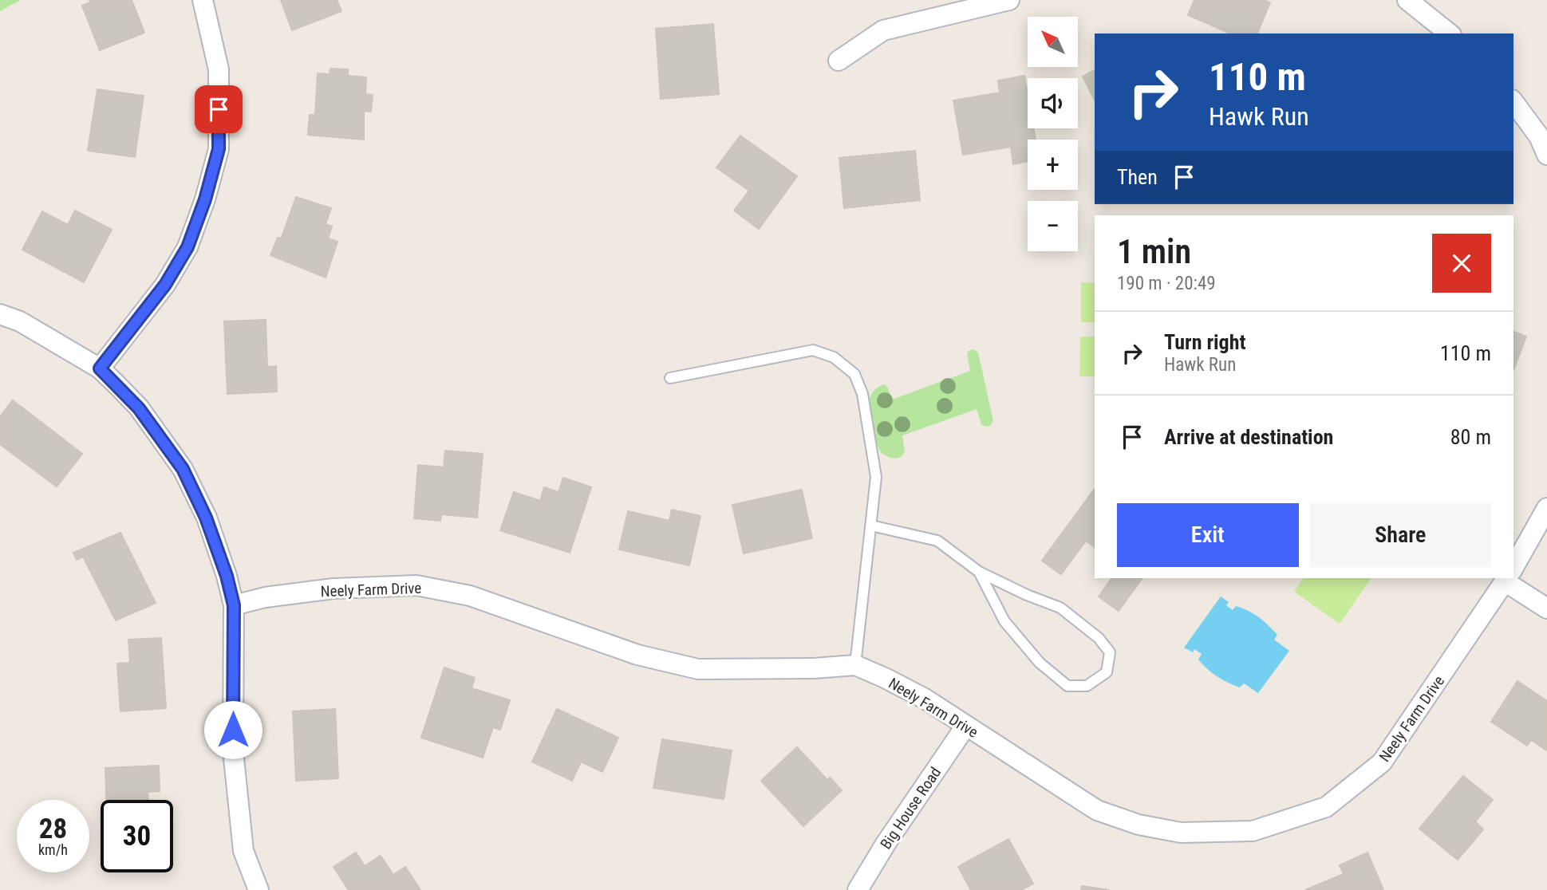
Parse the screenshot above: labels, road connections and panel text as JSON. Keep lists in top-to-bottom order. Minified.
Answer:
{"streets":{"street":["Neely Farm Drive","Big House Road"]},"crossings":[["Neely Farm Drive","Big House Road"]],"north":"top left","page":{"map_buttons":["+","−"],"turn":["110 m","Hawk Run"],"then":"Then","heading":["1 min","190 m · 20:49"],"list":[{"name":"Turn right","note":"Hawk Run","value":"110 m"},{"name":"Arrive at destination","value":"80 m"}],"buttons":["Exit","Share"],"speed":"28 km/h","limit":"30"}}
